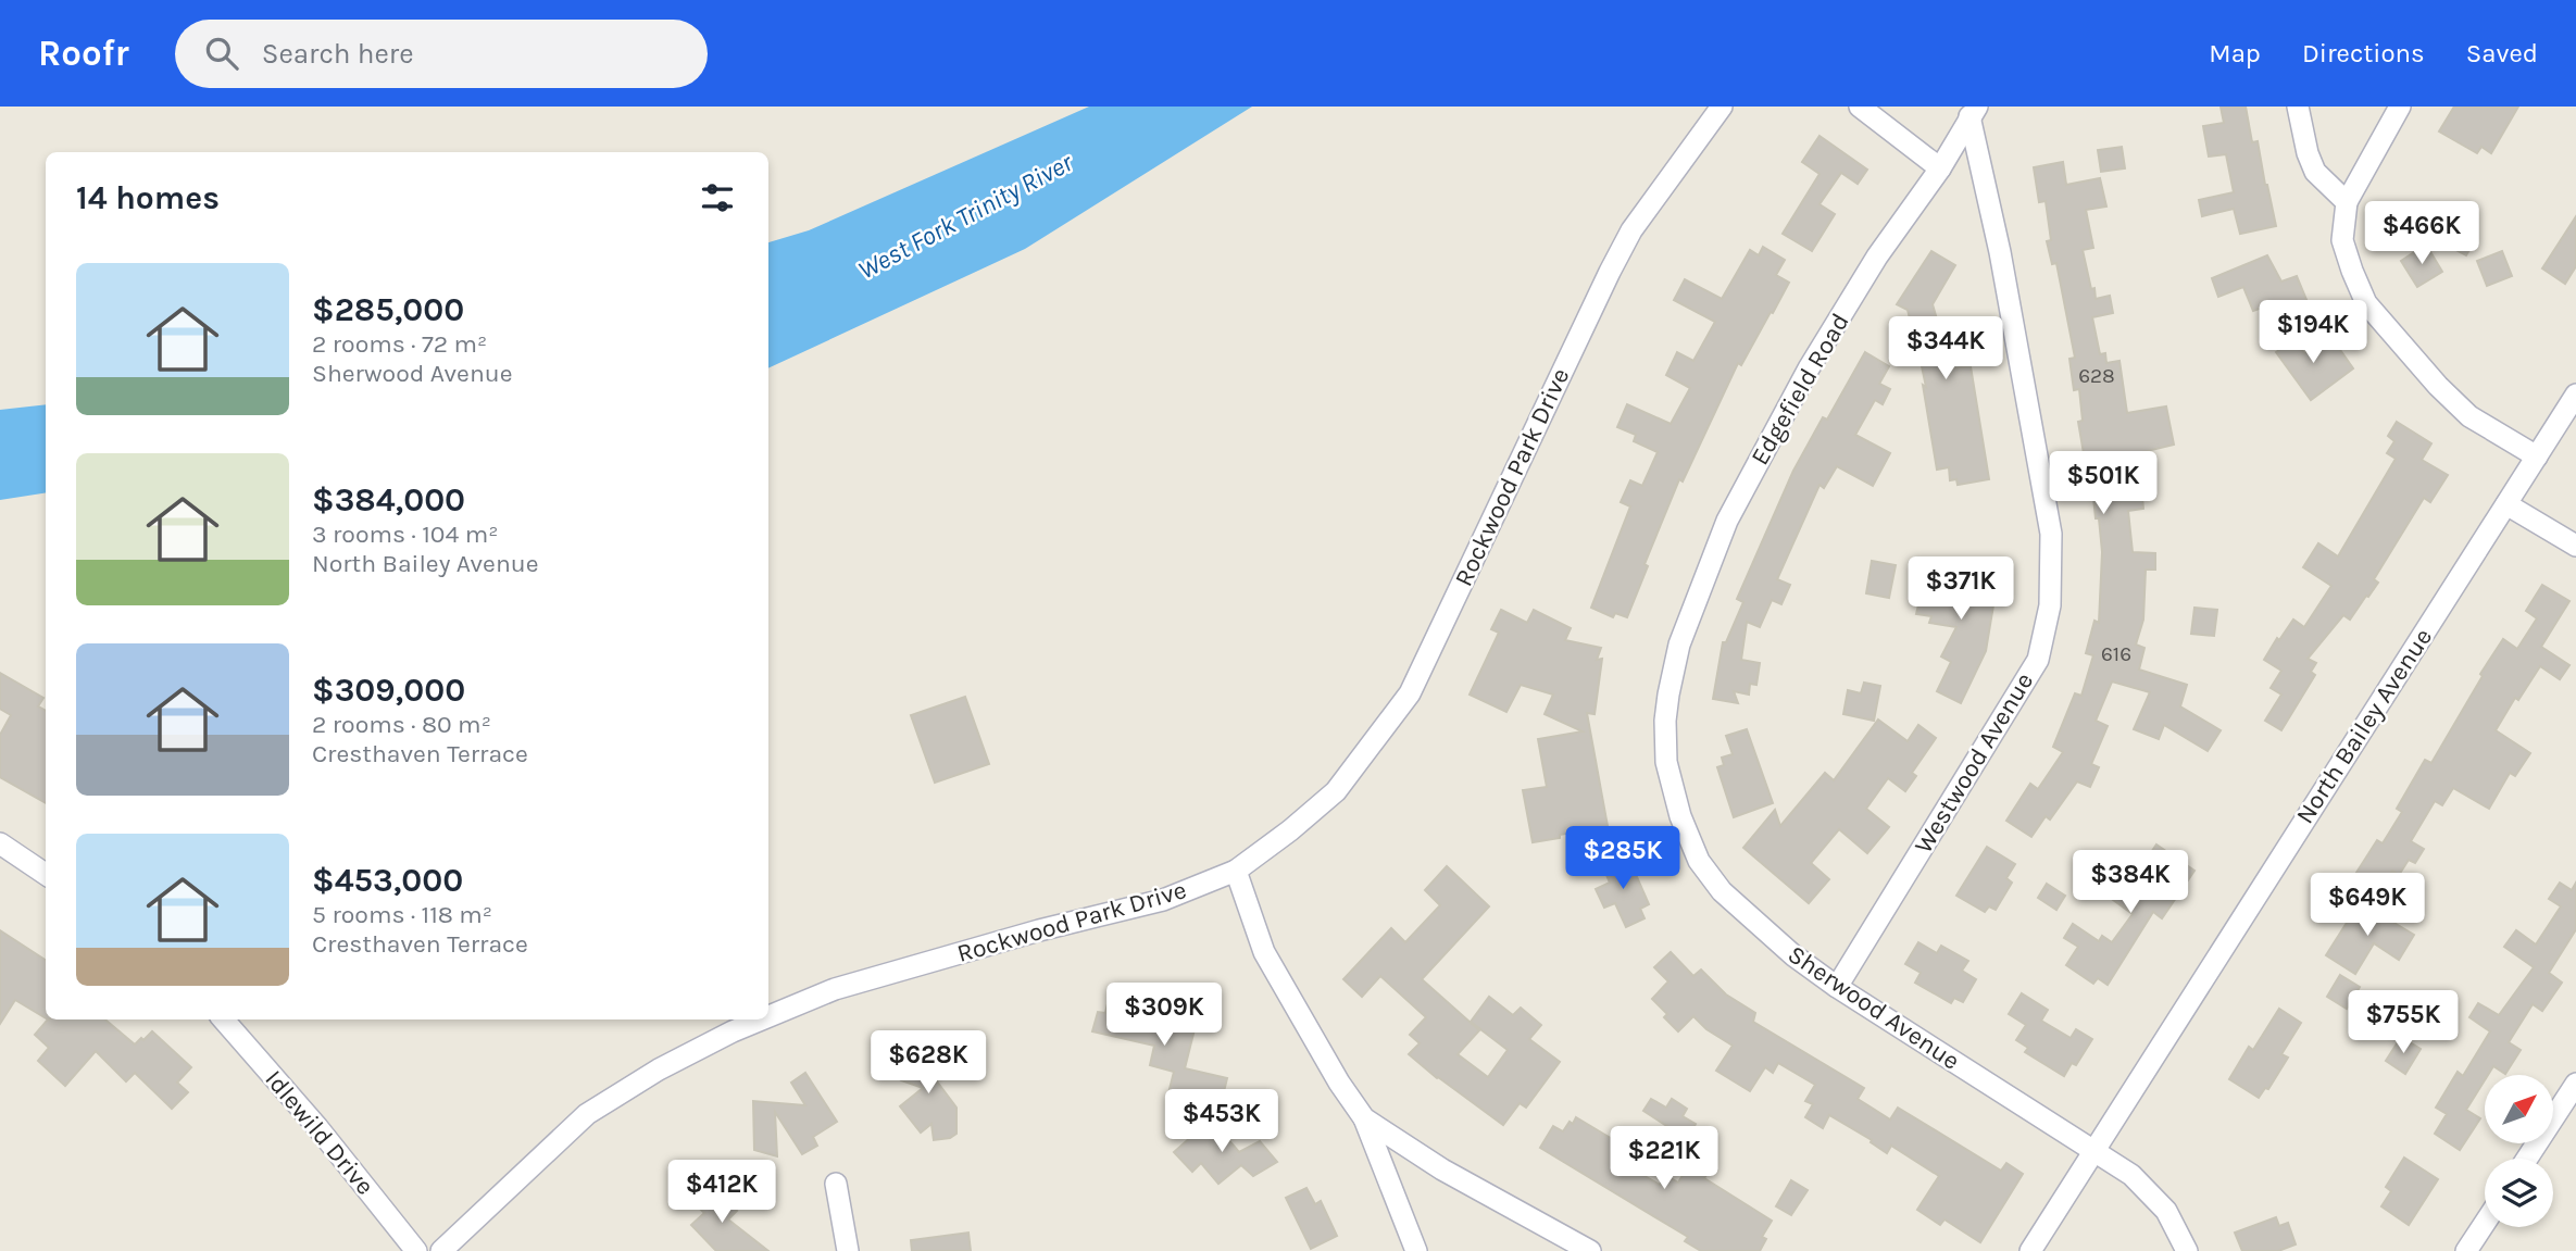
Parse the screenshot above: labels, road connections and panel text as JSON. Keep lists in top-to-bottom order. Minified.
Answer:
{"streets":{"street":["Edgefield Road","Rockwood Park Drive","North Bailey Avenue","Westwood Avenue","Sherwood Avenue","Idlewild Drive"]},"crossings":[["Edgefield Road","Westwood Avenue"],["Edgefield Road","Sherwood Avenue"],["North Bailey Avenue","Sherwood Avenue"],["Westwood Avenue","Sherwood Avenue"]],"water":["West Fork Trinity River"],"house_numbers":["628","616"],"north":"top right","page":{"header":"Roofr","search":"Search here","nav":["Map","Directions","Saved"],"heading":"14 homes","price":["$466K","$194K","$344K","$501K","$371K","$285K","$384K","$649K","$309K","$755K","$628K","$453K","$221K","$412K"],"list":[{"name":"$285,000","note":"2 rooms · 72 m² · Sherwood Avenue"},{"name":"$384,000","note":"3 rooms · 104 m² · North Bailey Avenue"},{"name":"$309,000","note":"2 rooms · 80 m² · Cresthaven Terrace"},{"name":"$453,000","note":"5 rooms · 118 m² · Cresthaven Terrace"}]}}
